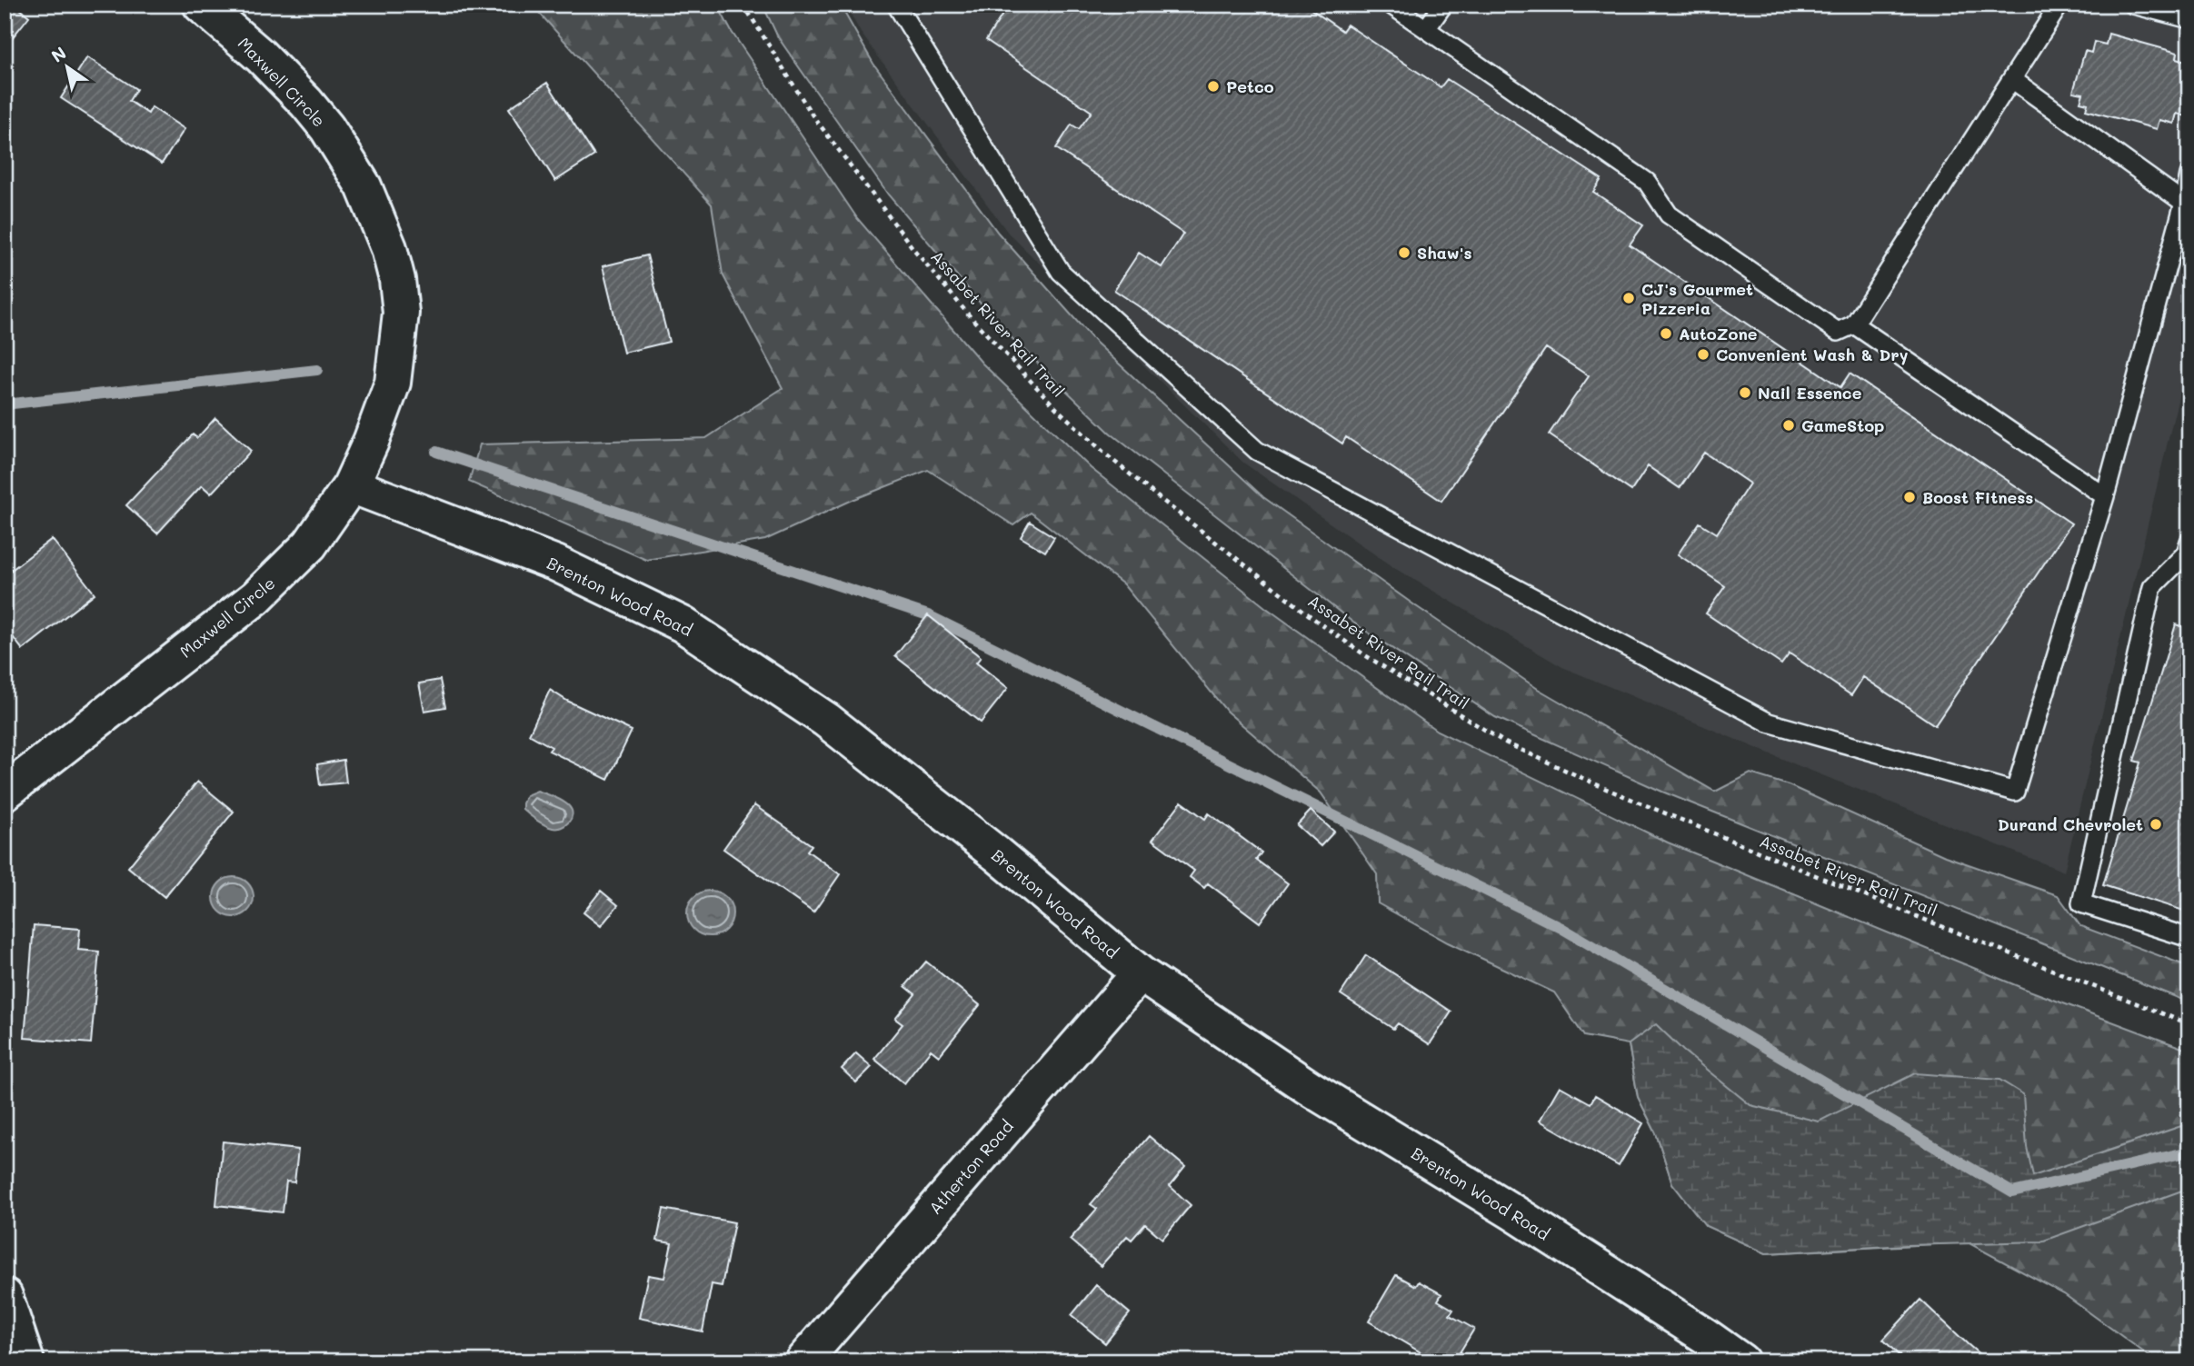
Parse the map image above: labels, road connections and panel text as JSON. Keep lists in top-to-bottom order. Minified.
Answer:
{"streets":{"street":["Maxwell Circle","Brenton Wood Road","Atherton Road"],"path":["Assabet River Rail Trail"]},"crossings":[["Maxwell Circle","Brenton Wood Road"],["Brenton Wood Road","Atherton Road"]],"places":["Petco","Shaw's","CJ's Gourmet Pizzeria","AutoZone","Convenient Wash & Dry","Nail Essence","GameStop","Boost Fitness","Durand Chevrolet"],"north":"top left"}
